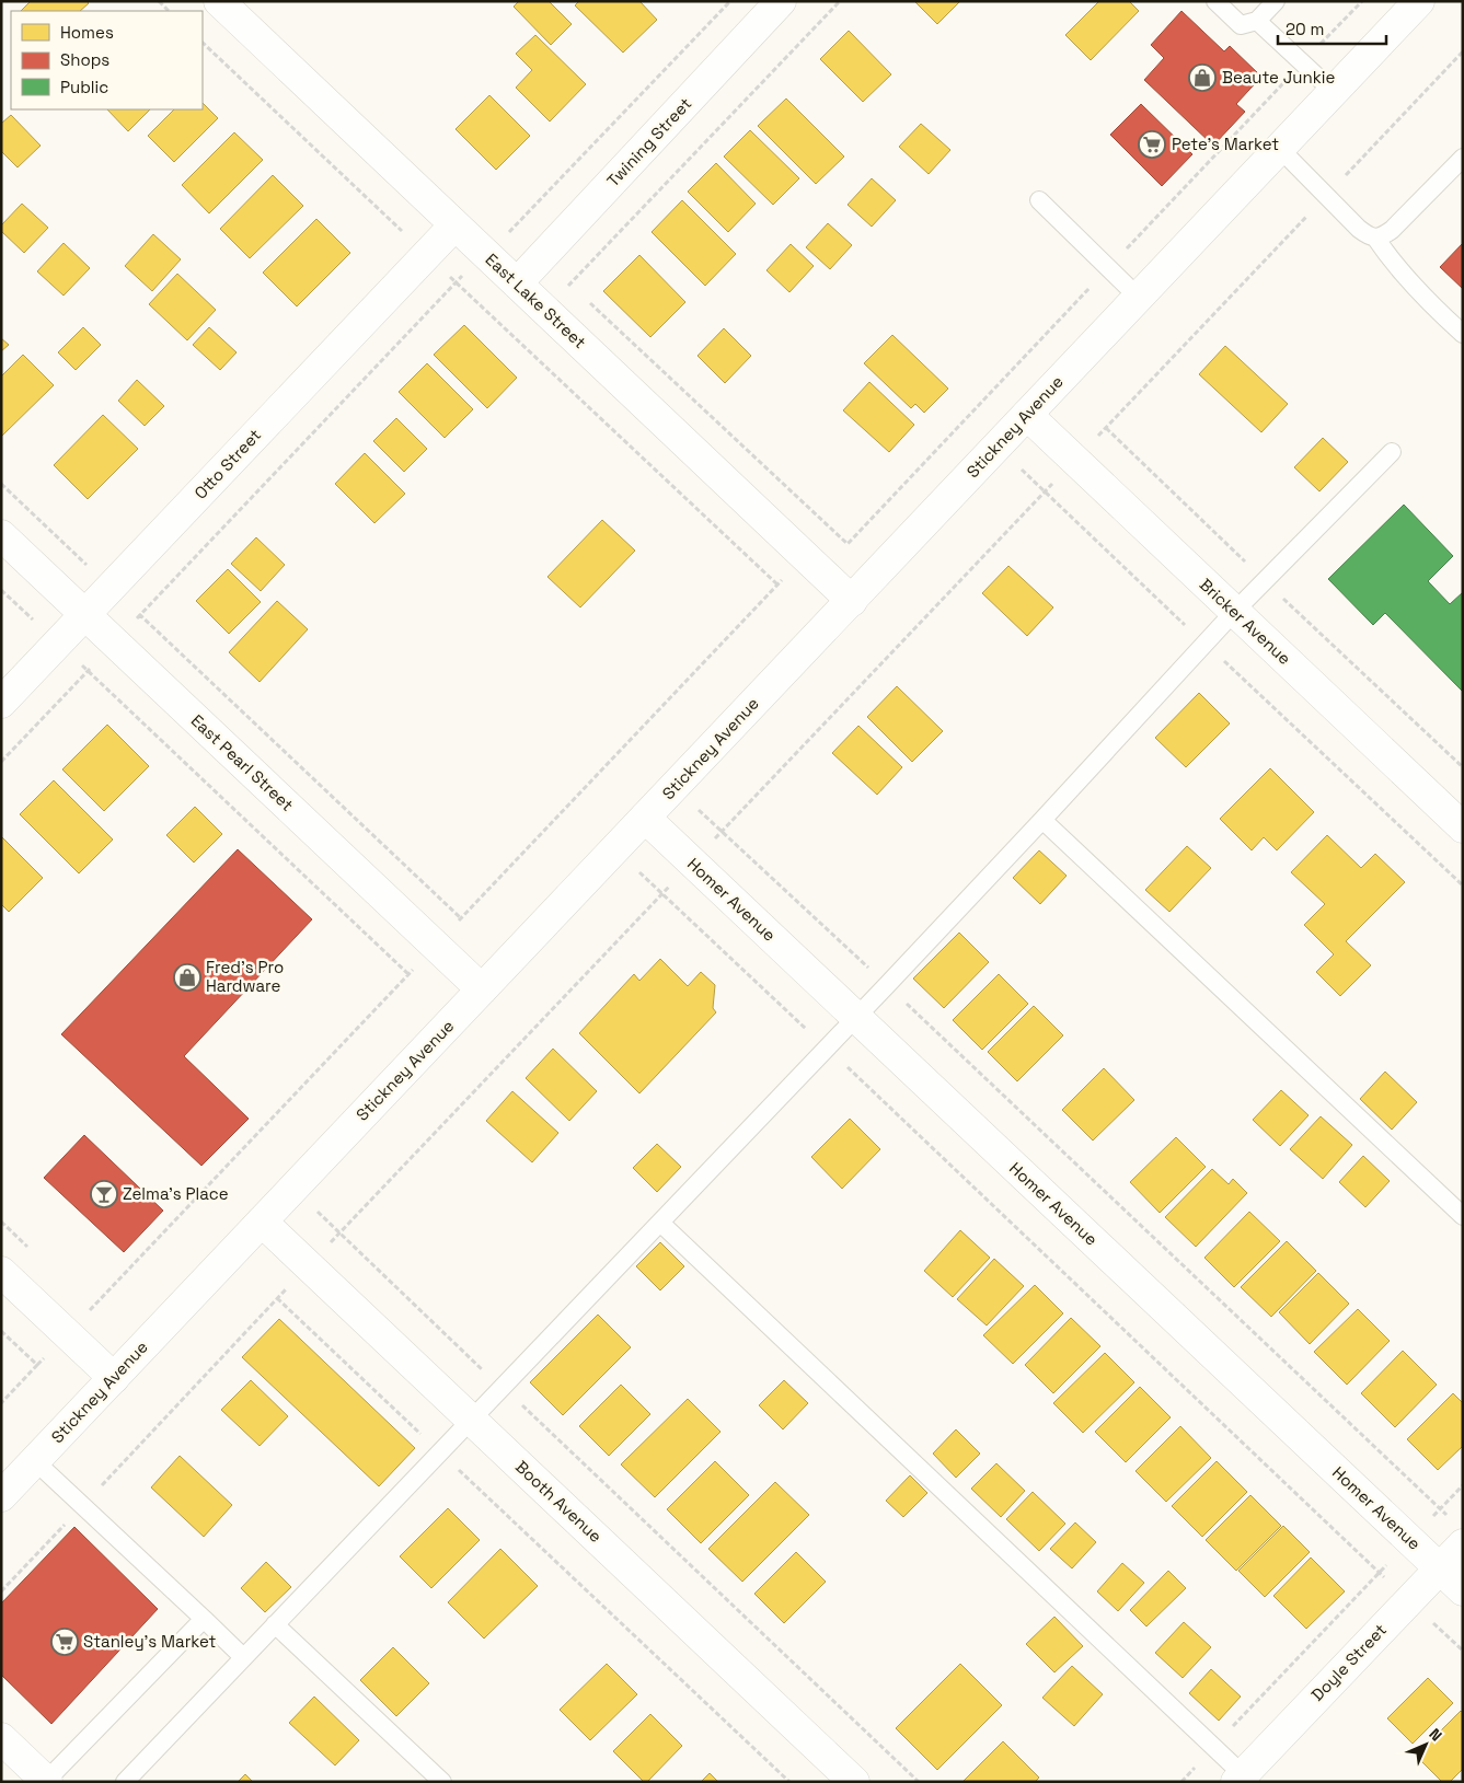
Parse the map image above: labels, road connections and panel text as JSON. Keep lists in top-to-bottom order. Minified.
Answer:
{"streets":{"street":["Twining Street","East Lake Street","Stickney Avenue","Otto Street","Bricker Avenue","East Pearl Street","Homer Avenue","Booth Avenue","Doyle Street"]},"crossings":[["Twining Street","East Lake Street"],["East Lake Street","Stickney Avenue"],["East Lake Street","Otto Street"],["Stickney Avenue","Bricker Avenue"],["Stickney Avenue","East Pearl Street"],["Stickney Avenue","Homer Avenue"],["Stickney Avenue","Booth Avenue"],["Otto Street","East Pearl Street"],["Homer Avenue","Doyle Street"]],"places":{"shop":["Beaute Junkie","Fred's Pro Hardware"],"supermarket":["Pete's Market","Stanley's Market"],"bar":["Zelma's Place"]},"legend":["Homes","Shops","Public"],"scale_bar":"20 m","north":"top right"}
